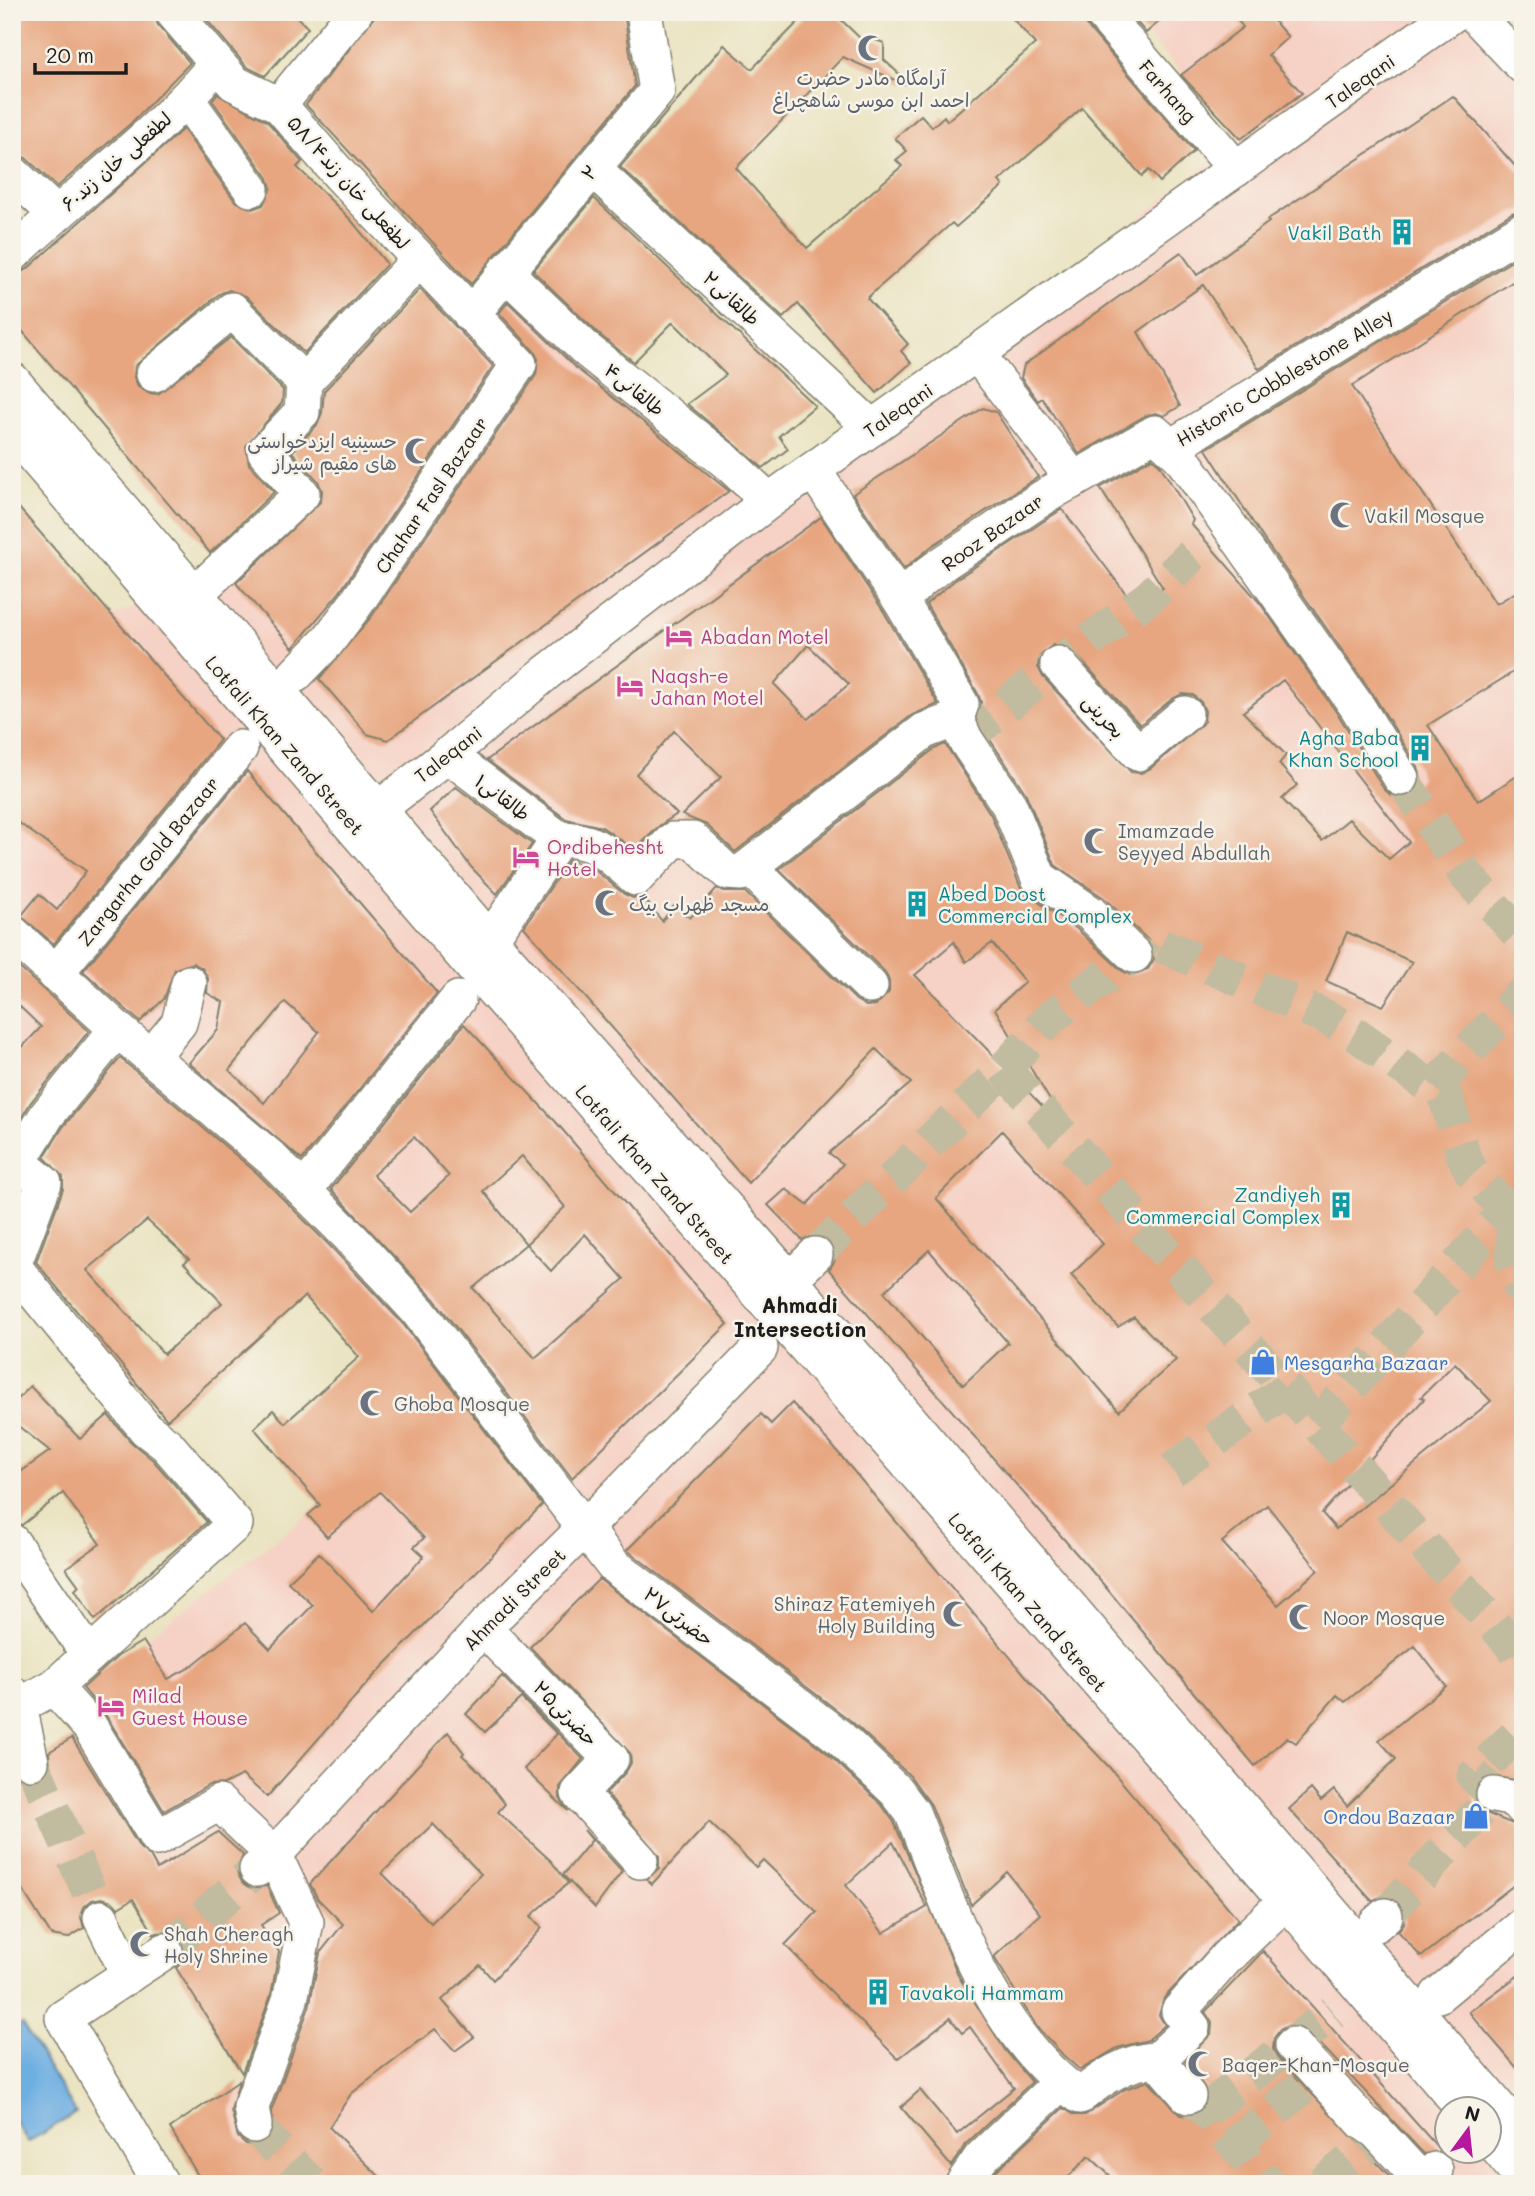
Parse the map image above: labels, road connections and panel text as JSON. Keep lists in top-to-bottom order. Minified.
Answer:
{"streets":{"street":["Taleqani","Farhang","لطفعلی خان زند۶۰","۲","لطفعلی خان زند۵۸/۴","طالقانی۲","Historic Cobblestone Alley","طالقانی۴","Chahar Fasl Bazaar","Rooz Bazaar","بحرینی","Lotfali Khan Zand Street","طالقانی۱","Zargarha Gold Bazaar","Ahmadi Street","حضرتی۲۷","حضرتی۲۵"]},"crossings":[["Taleqani","Farhang"],["Taleqani","طالقانی۲"],["Taleqani","طالقانی۴"],["Taleqani","Lotfali Khan Zand Street"],["Taleqani","طالقانی۱"],["۲","لطفعلی خان زند۵۸/۴"],["۲","طالقانی۲"],["۲","طالقانی۴"],["۲","Chahar Fasl Bazaar"],["لطفعلی خان زند۵۸/۴","Chahar Fasl Bazaar"],["Historic Cobblestone Alley","Rooz Bazaar"],["Ahmadi Street","حضرتی۲۷"],["Ahmadi Street","حضرتی۲۵"]],"districts":["Ahmadi Intersection"],"places":{"mosque":["آرامگاه مادر حضرت احمد ابن موسی شاهچراغ","حسینیه ایزدخواستی های مقیم شیراز","Vakil Mosque","Imamzade Seyyed Abdullah","مسجد ظهراب بیگ","Ghoba Mosque","Shiraz Fatemiyeh Holy Building","Noor Mosque","Shah Cheragh Holy Shrine","Baqer-Khan-Mosque"],"building":["Vakil Bath","Agha Baba Khan School","Abed Doost Commercial Complex","Zandiyeh Commercial Complex","Tavakoli Hammam"],"hotel":["Abadan Motel","Naqsh-e Jahan Motel","Ordibehesht Hotel","Milad Guest House"],"shop":["Mesgarha Bazaar","Ordou Bazaar"]},"scale_bar":"20 m","north":"top"}
